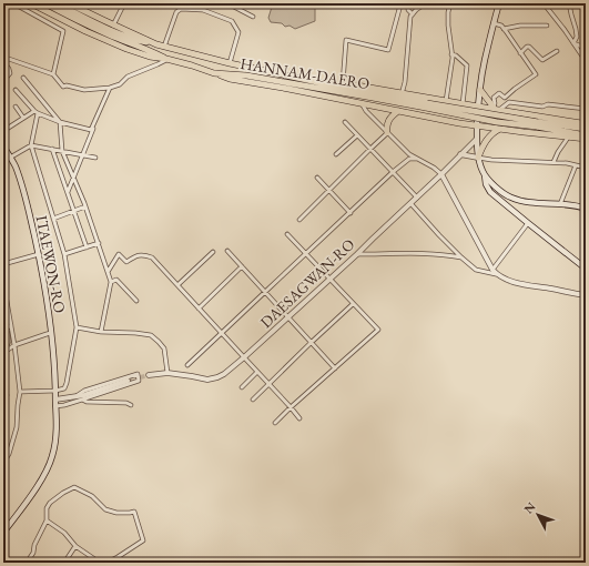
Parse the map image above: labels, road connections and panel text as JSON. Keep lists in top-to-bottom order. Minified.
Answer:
{"streets":{"main road":["HANNAM-DAERO","ITAEWON-RO"],"street":["DAESAGWAN-RO"]},"north":"top left"}
